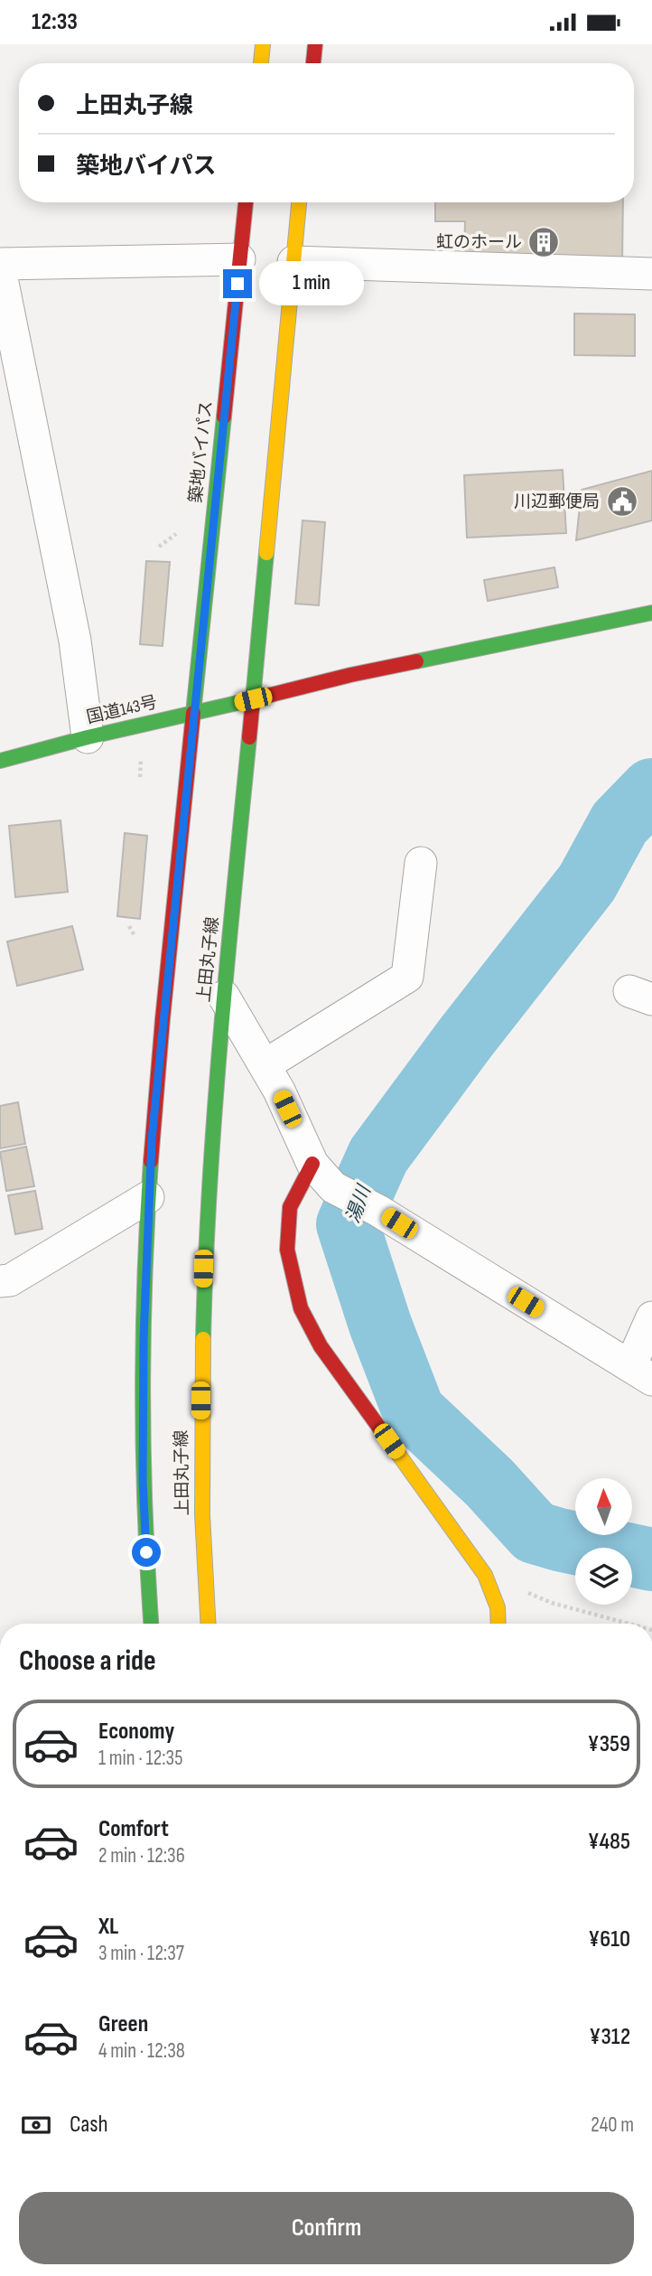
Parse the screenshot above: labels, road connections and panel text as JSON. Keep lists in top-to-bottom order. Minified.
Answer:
{"streets":{"main road":["築地バイパス","国道143号","上田丸子線"]},"crossings":[["築地バイパス","国道143号"],["国道143号","上田丸子線"]],"water":["湯川"],"places":{"building":["虹のホール"],"public building":["川辺郵便局"]},"north":"top","page":{"status":"12:33","banner":["上田丸子線","築地バイパス"],"bubble":"1 min","heading":"Choose a ride","list":[{"name":"Economy","note":"1 min · 12:35","value":"¥359"},{"name":"Comfort","note":"2 min · 12:36","value":"¥485"},{"name":"XL","note":"3 min · 12:37","value":"¥610"},{"name":"Green","note":"4 min · 12:38","value":"¥312"}],"pay":["Cash","240 m"],"buttons":"Confirm"}}
